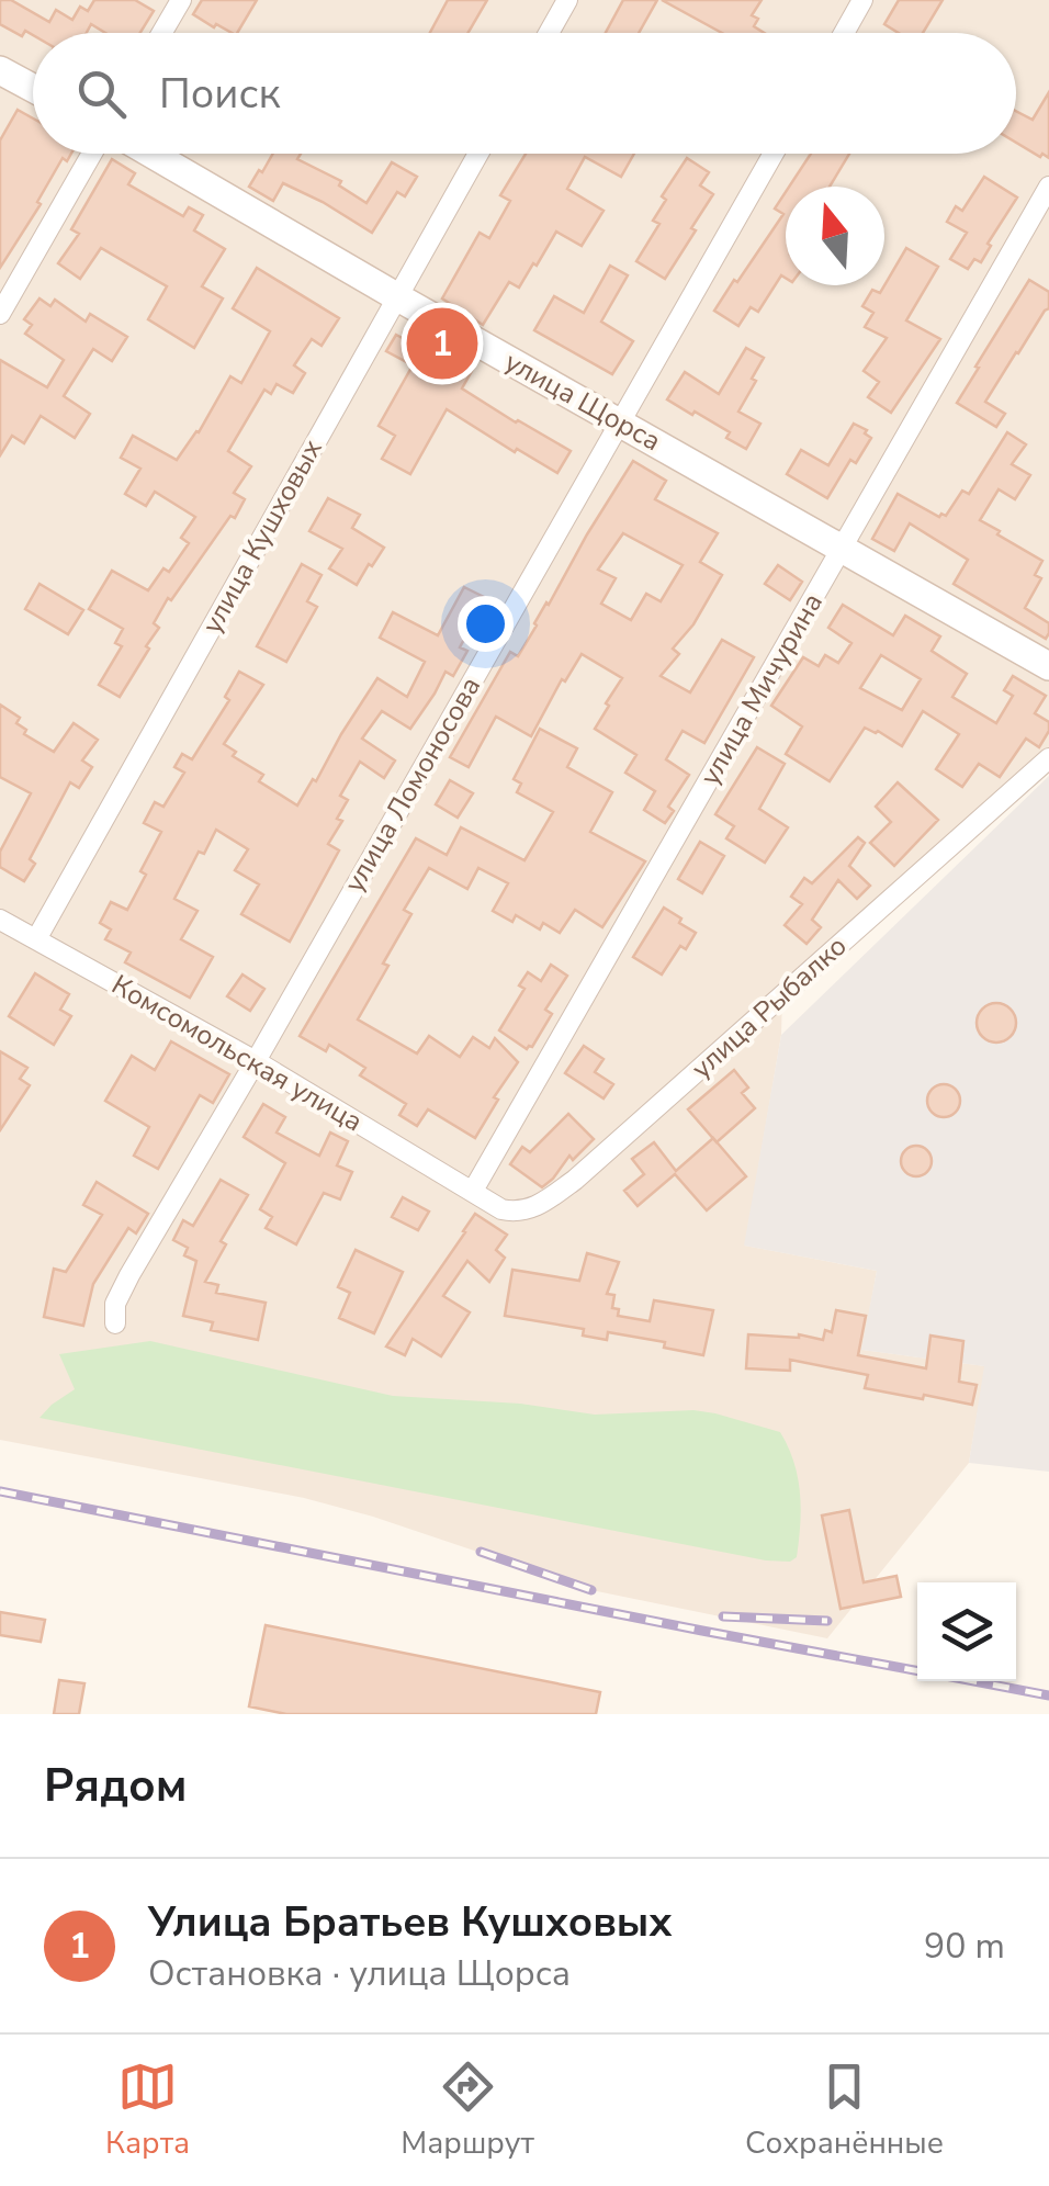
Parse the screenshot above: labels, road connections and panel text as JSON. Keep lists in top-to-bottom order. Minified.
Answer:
{"streets":{"street":["улица Щорса","улица Кушховых","улица Мичурина","улица Ломоносова","улица Рыбалко","Комсомольская улица"]},"crossings":[["улица Щорса","улица Кушховых"],["улица Щорса","улица Мичурина"],["улица Щорса","улица Ломоносова"],["улица Кушховых","Комсомольская улица"],["улица Мичурина","улица Рыбалко"],["улица Мичурина","Комсомольская улица"],["улица Ломоносова","Комсомольская улица"],["улица Рыбалко","Комсомольская улица"]],"north":"top","page":{"search":"Поиск","pins":"1","heading":"Рядом","list":[{"mark":"1","name":"Улица Братьев Кушховых","note":"Остановка · улица Щорса","value":"90 m"}],"nav":["Карта","Маршрут","Сохранённые"]}}
